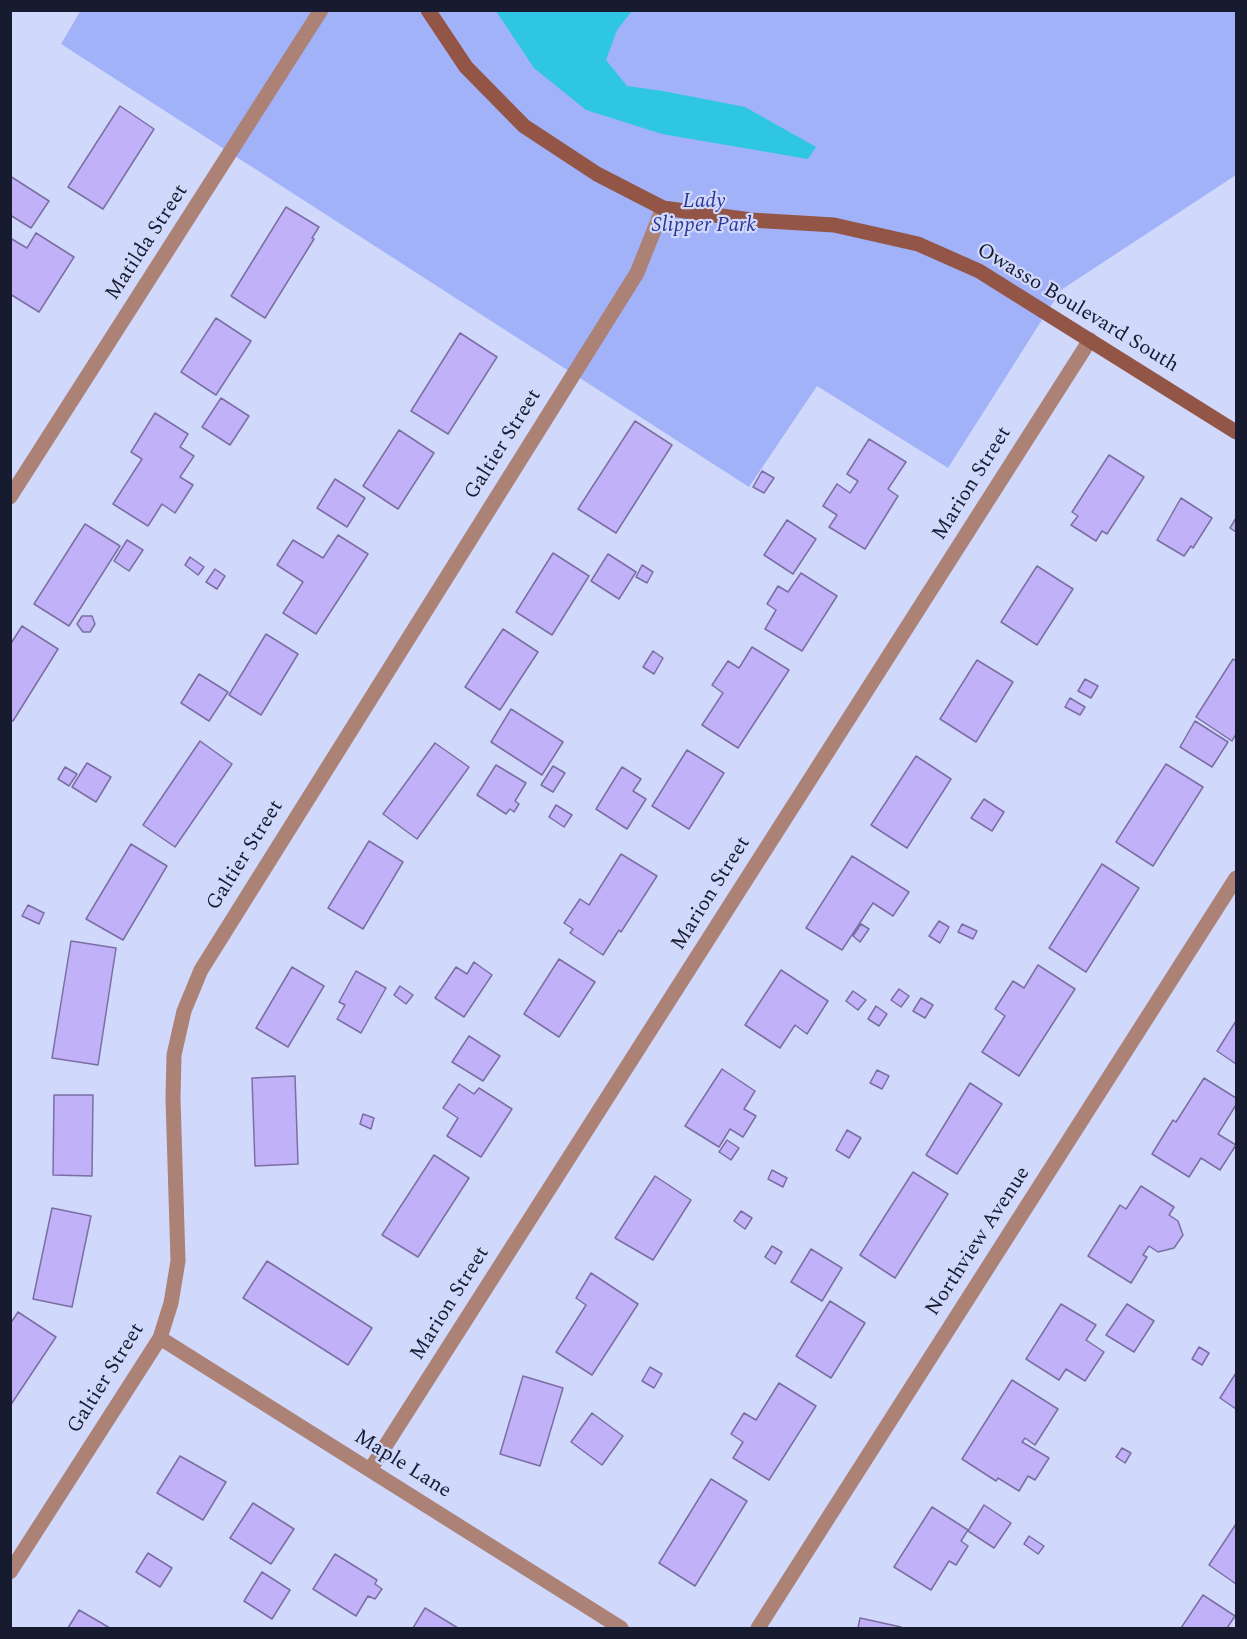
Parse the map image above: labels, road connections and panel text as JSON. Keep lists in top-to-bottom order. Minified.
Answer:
{"streets":{"street":["Matilda Street","Owasso Boulevard South","Galtier Street","Marion Street","Northview Avenue","Maple Lane"]},"crossings":[["Owasso Boulevard South","Galtier Street"],["Owasso Boulevard South","Marion Street"],["Galtier Street","Maple Lane"],["Marion Street","Maple Lane"]],"parks":["Lady Slipper Park"]}
